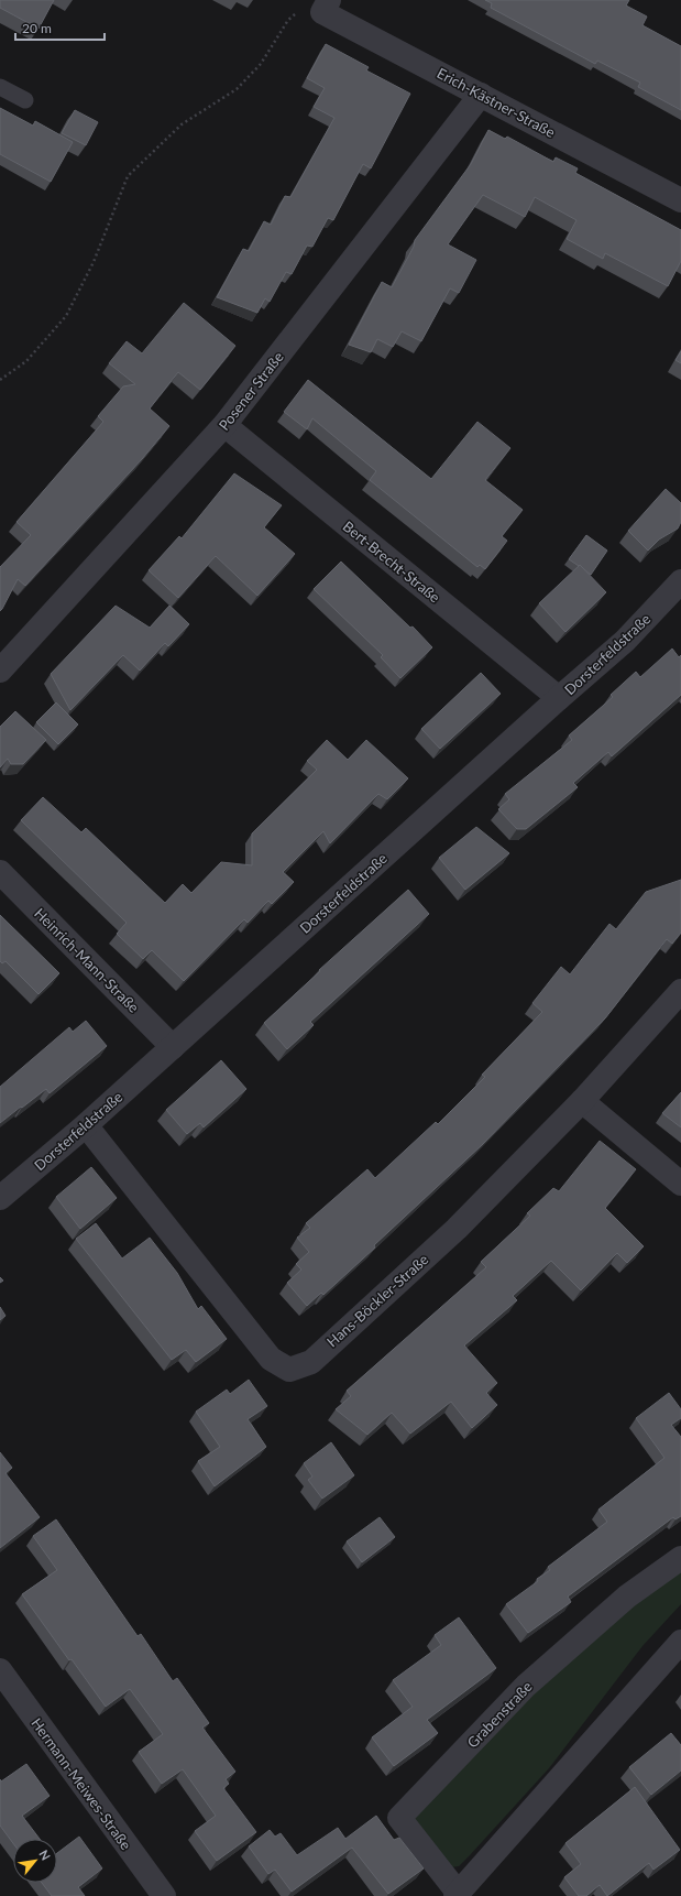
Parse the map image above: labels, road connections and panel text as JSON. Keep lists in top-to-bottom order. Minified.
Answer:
{"streets":{"street":["Erich-Kästner-Straße","Posener Straße","Bert-Brecht-Straße","Dorsterfeldstraße","Heinrich-Mann-Straße","Hans-Böckler-Straße","Grabenstraße","Hermann-Meiwes-Straße"]},"crossings":[["Erich-Kästner-Straße","Posener Straße"],["Posener Straße","Bert-Brecht-Straße"],["Bert-Brecht-Straße","Dorsterfeldstraße"],["Dorsterfeldstraße","Heinrich-Mann-Straße"],["Dorsterfeldstraße","Hans-Böckler-Straße"]],"scale_bar":"20 m","north":"top right"}
